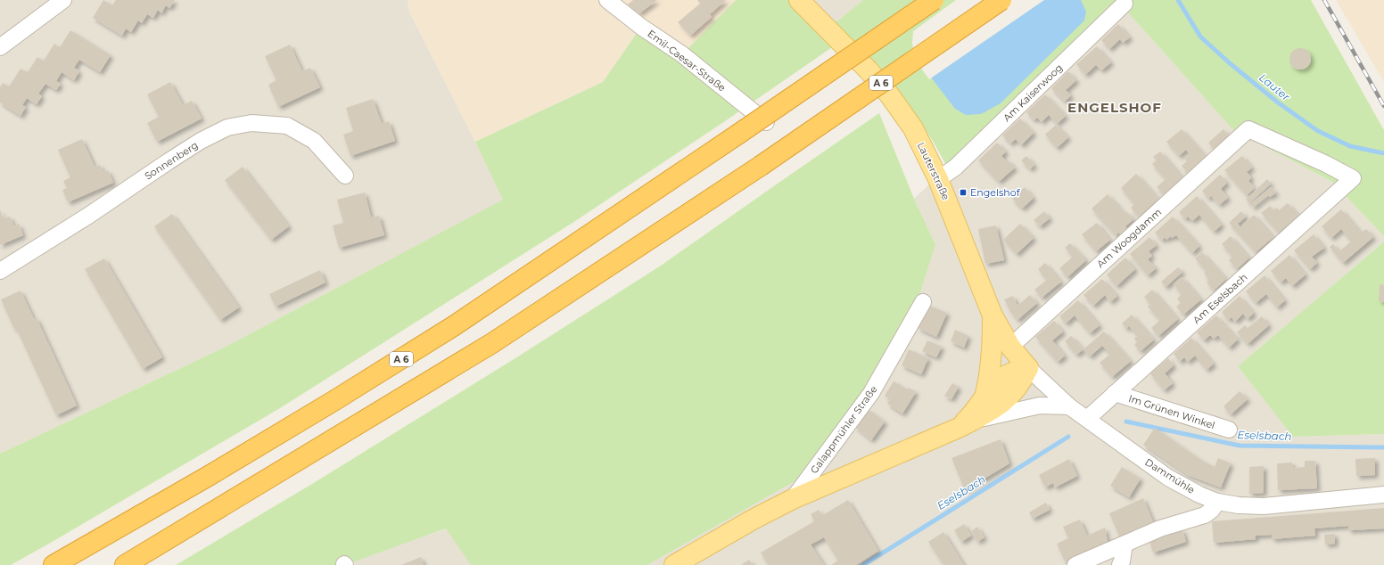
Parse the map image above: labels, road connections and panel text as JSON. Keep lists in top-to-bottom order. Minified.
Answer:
{"streets":{"highway":["A 6"],"main road":["Lauterstraße","Galappmühler Straße"],"street":["Emil-Caesar-Straße","Am Kaiserwoog","Sonnenberg","Am Woogdamm","Am Eselsbach","Im Grünen Winkel","Dammühle"]},"crossings":[["Am Kaiserwoog","Lauterstraße"],["Lauterstraße","Am Woogdamm"],["Lauterstraße","Galappmühler Straße"],["Lauterstraße","Dammühle"],["Am Woogdamm","Am Eselsbach"],["Am Eselsbach","Im Grünen Winkel"],["Am Eselsbach","Dammühle"],["Galappmühler Straße","Dammühle"]],"districts":["ENGELSHOF"],"water":["Lauter","Eselsbach"],"places":{"transit":["Engelshof"]}}
